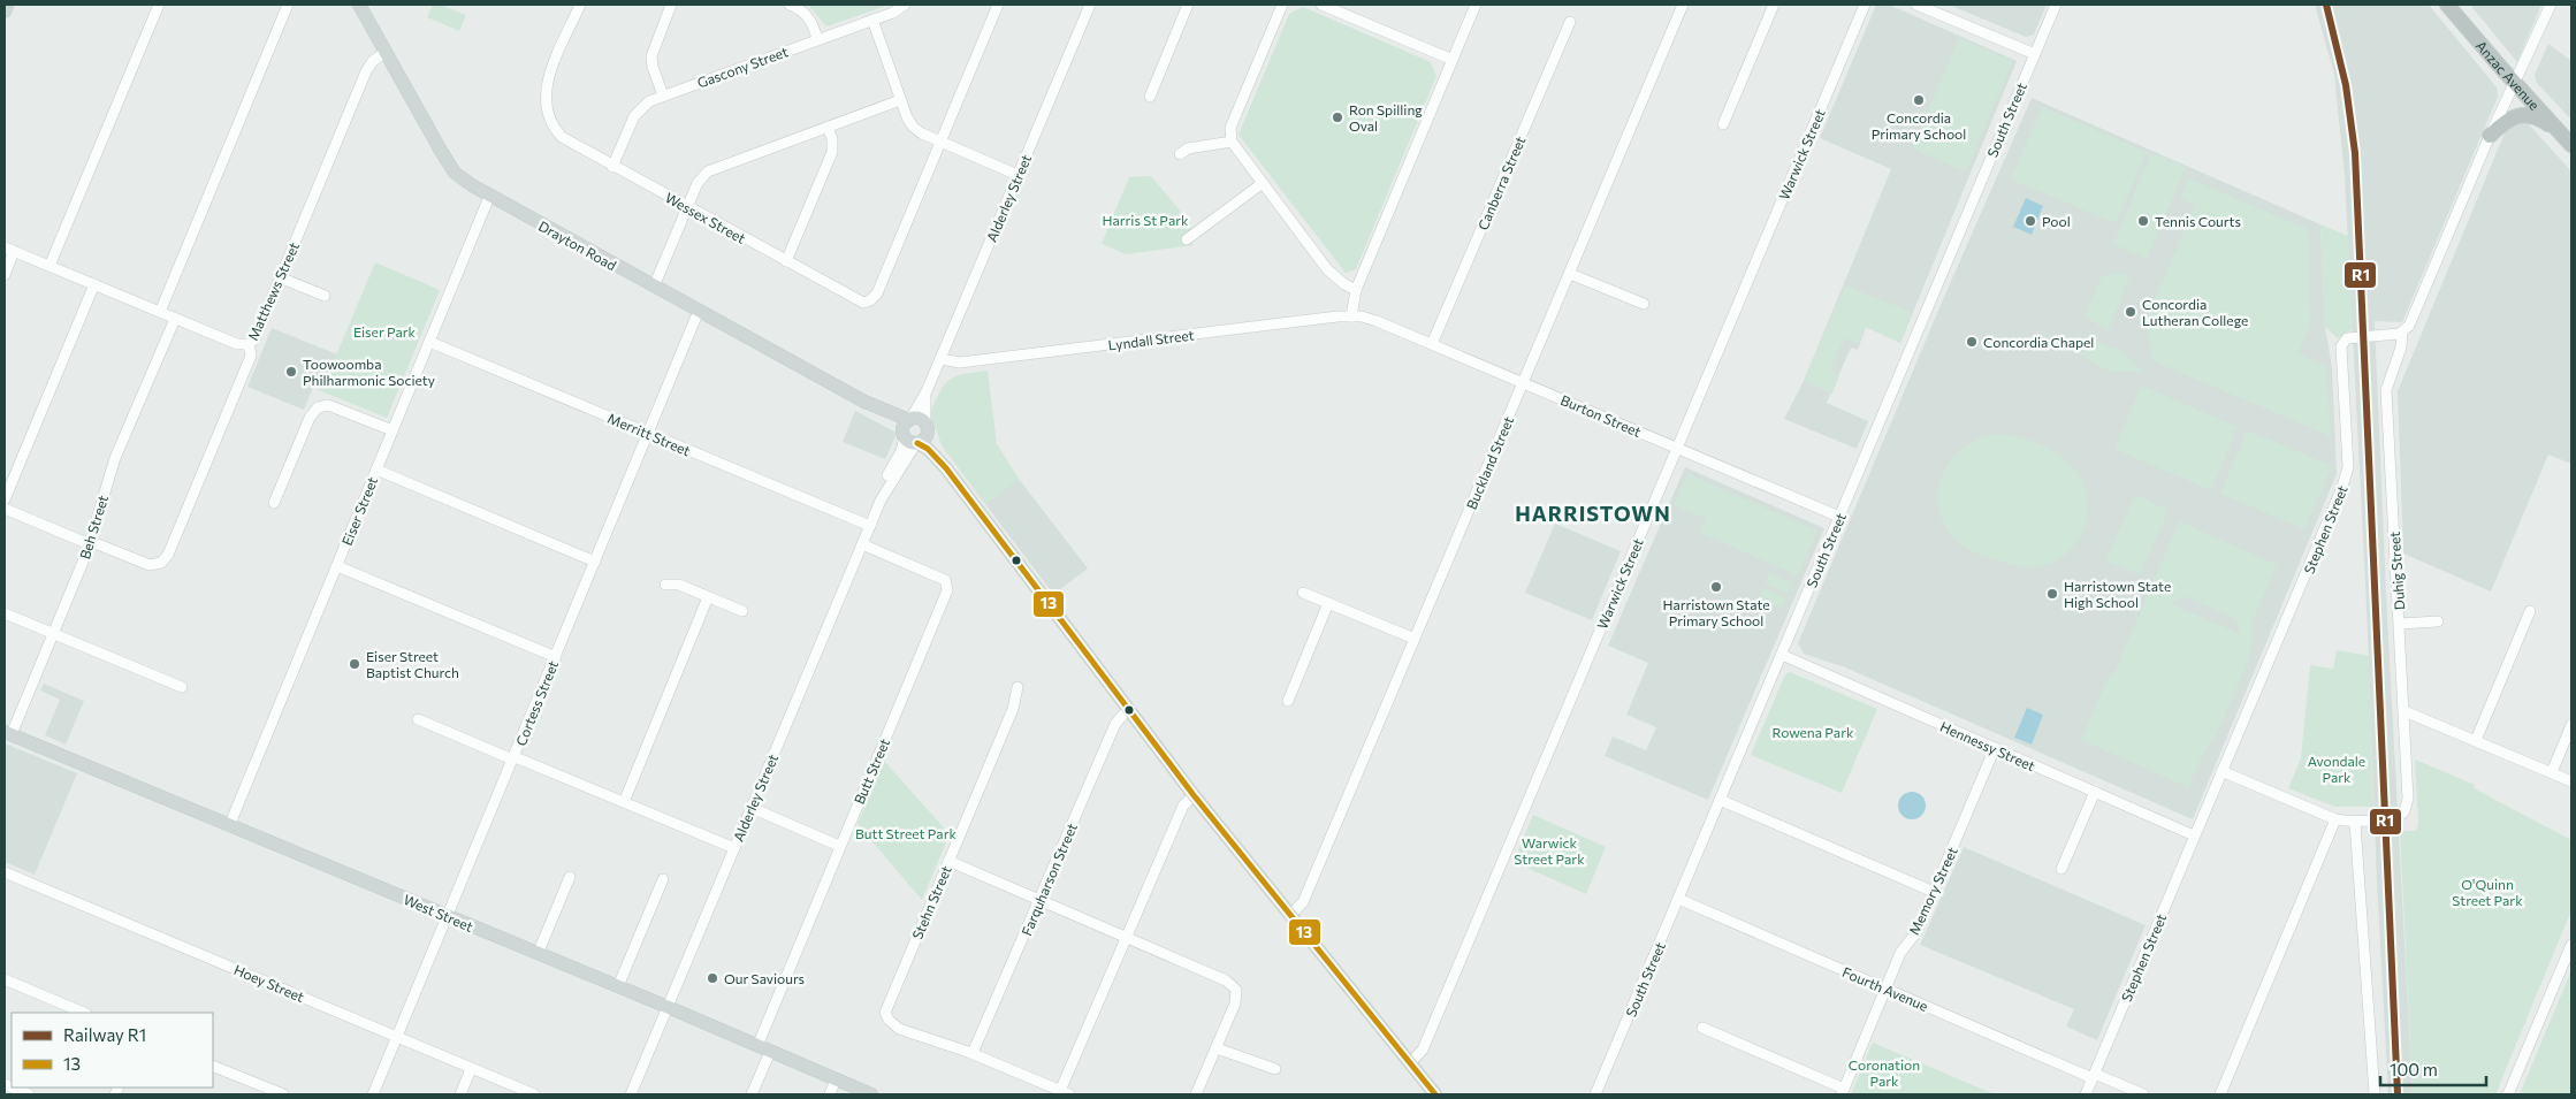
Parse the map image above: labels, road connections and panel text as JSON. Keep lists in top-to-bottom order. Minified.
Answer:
{"streets":{"highway":["Anzac Avenue"],"main road":["Drayton Road","West Street"],"street":["Gascony Street","South Street","Warwick Street","Canberra Street","Alderley Street","Wessex Street","Matthews Street","Lyndall Street","Burton Street","Merritt Street","Buckland Street","Eiser Street","Beh Street","Stephen Street","Duhig Street","Cortess Street","Hennessy Street","Butt Street","Farquharson Street","Memory Street","Stehn Street","Hoey Street","Fourth Avenue"]},"crossings":[["Gascony Street","Wessex Street"],["South Street","Burton Street"],["South Street","Hennessy Street"],["South Street","Fourth Avenue"],["Warwick Street","Drayton Road"],["Warwick Street","Burton Street"],["Canberra Street","Burton Street"],["Alderley Street","Drayton Road"],["Alderley Street","Lyndall Street"],["Alderley Street","Merritt Street"],["Alderley Street","Butt Street"],["Alderley Street","West Street"],["Drayton Road","Matthews Street"],["Drayton Road","Buckland Street"],["Drayton Road","Eiser Street"],["Drayton Road","Cortess Street"],["Drayton Road","Farquharson Street"],["Matthews Street","Beh Street"],["Lyndall Street","Burton Street"],["Burton Street","Buckland Street"],["Merritt Street","Eiser Street"],["Merritt Street","Cortess Street"],["Eiser Street","West Street"],["Beh Street","West Street"],["Stephen Street","Duhig Street"],["Stephen Street","Hennessy Street"],["Stephen Street","Fourth Avenue"],["Cortess Street","West Street"],["Cortess Street","Hoey Street"],["Hennessy Street","Memory Street"],["Butt Street","West Street"],["Farquharson Street","Stehn Street"],["Memory Street","Fourth Avenue"]],"districts":["HARRISTOWN"],"parks":["Harris St Park","Eiser Park","Rowena Park","Avondale Park","Butt Street Park","Warwick Street Park","O'Quinn Street Park","Coronation Park"],"places":["Concordia Primary School","Ron Spilling Oval","Pool","Tennis Courts","Concordia Lutheran College","Concordia Chapel","Toowoomba Philharmonic Society","Harristown State Primary School","Harristown State High School","Eiser Street Baptist Church","Our Saviours"],"lines":["rail line R1","transit line 13"],"legend":["Railway R1","13"],"scale_bar":"100 m"}
